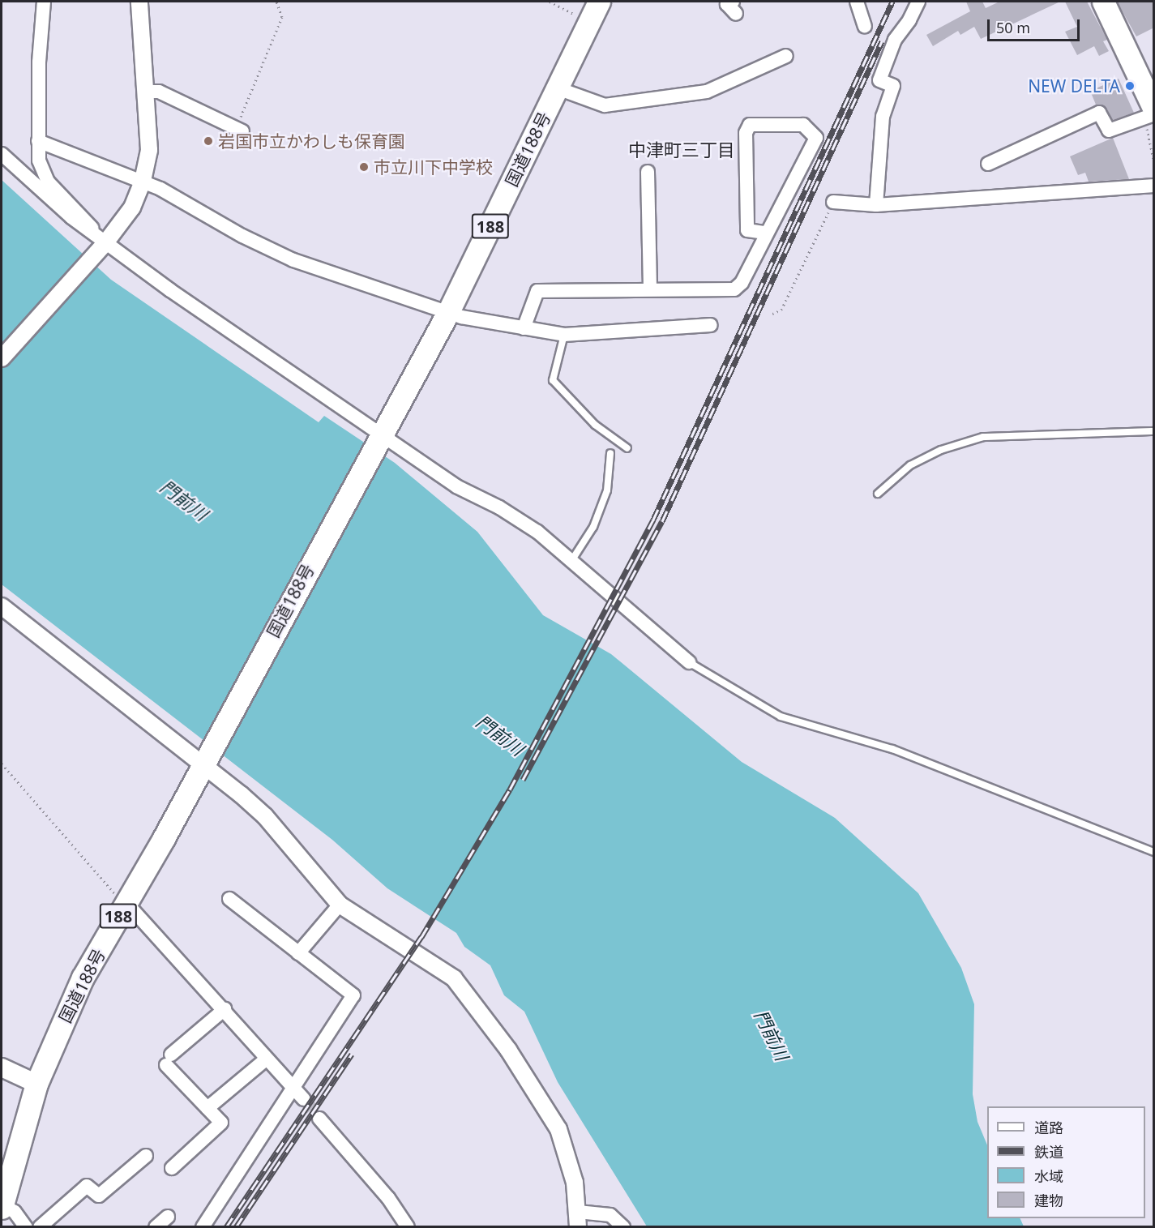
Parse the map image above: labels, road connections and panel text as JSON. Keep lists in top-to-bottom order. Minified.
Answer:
{"streets":{"highway":["国道188号","188"]},"districts":["中津町三丁目"],"water":["門前川"],"places":["NEW DELTA","岩国市立かわしも保育園","市立川下中学校"],"legend":["道路","鉄道","水域","建物"],"scale_bar":"50 m"}
